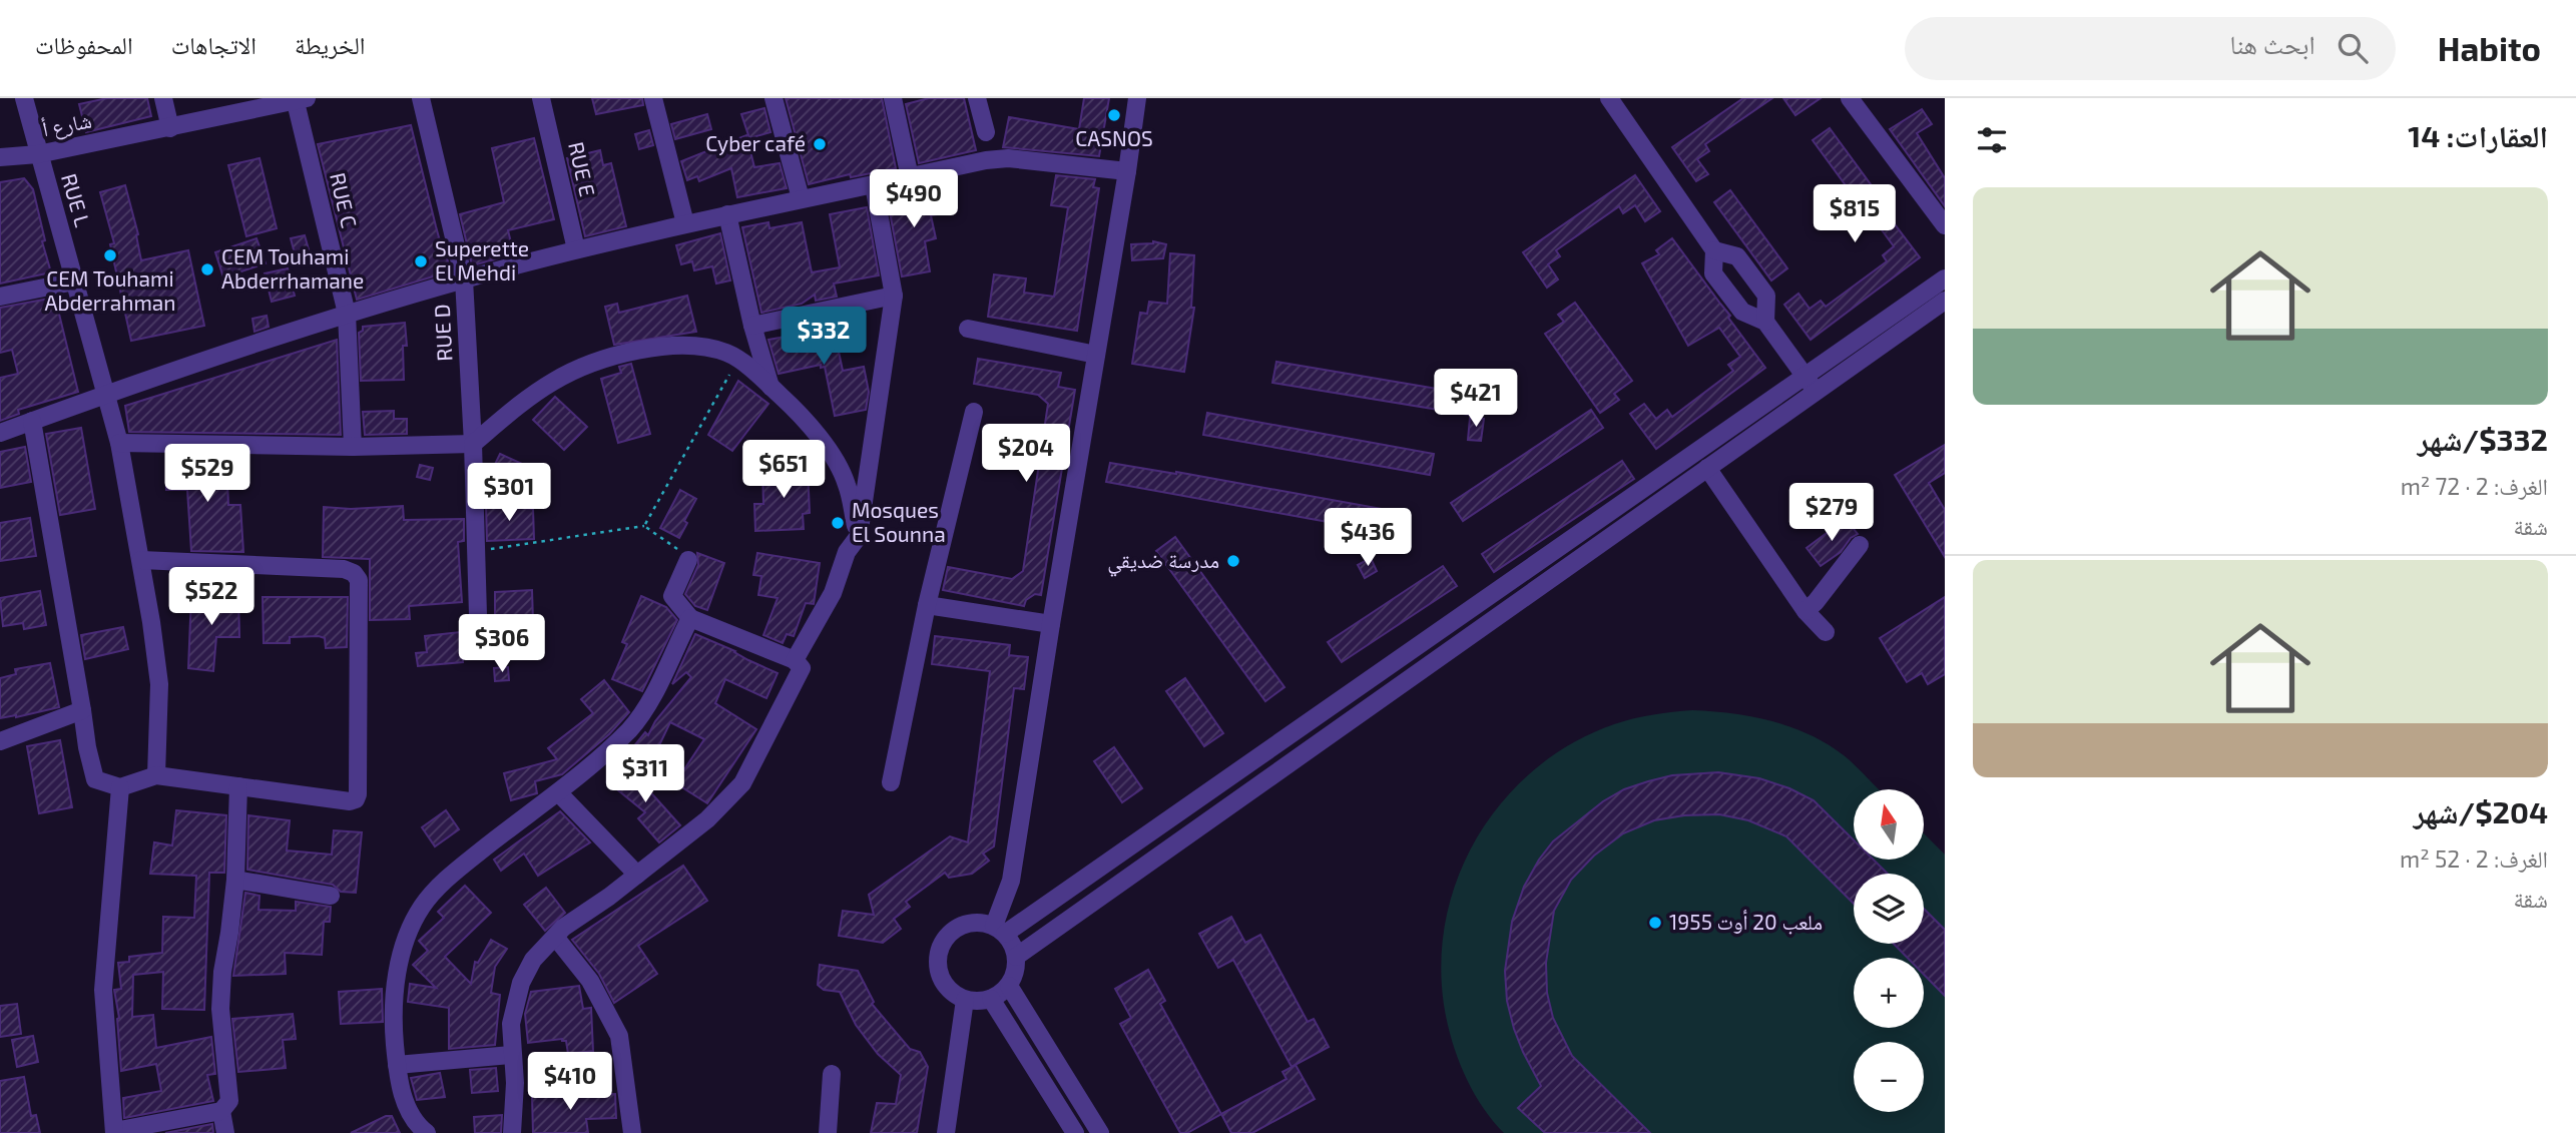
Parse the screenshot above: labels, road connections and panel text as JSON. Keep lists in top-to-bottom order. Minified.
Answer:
{"streets":{"street":["شارع أ","RUE E","RUE L","RUE C","RUE D"]},"crossings":[["شارع أ","RUE L"],["شارع أ","RUE C"]],"places":["CASNOS","Cyber café","CEM Touhami Abderrahman","Superette El Mehdi","CEM Touhami Abderrhamane","Mosques El Sounna","مدرسة ضديقي","ملعب 20 أوت 1955"],"north":"top","page":{"header":"Habito","search":"ابحث هنا","nav":["الخريطة","الاتجاهات","المحفوظات"],"heading":"العقارات: 14","price":["$490","$815","$332","$421","$204","$651","$529","$301","$279","$436","$522","$306","$311","$410"],"list":[{"name":"$332/شهر","note":"الغرف: 2 · 72 m² · شقة"},{"name":"$204/شهر","note":"الغرف: 2 · 52 m² · شقة"}],"map_buttons":["+","−"]}}
